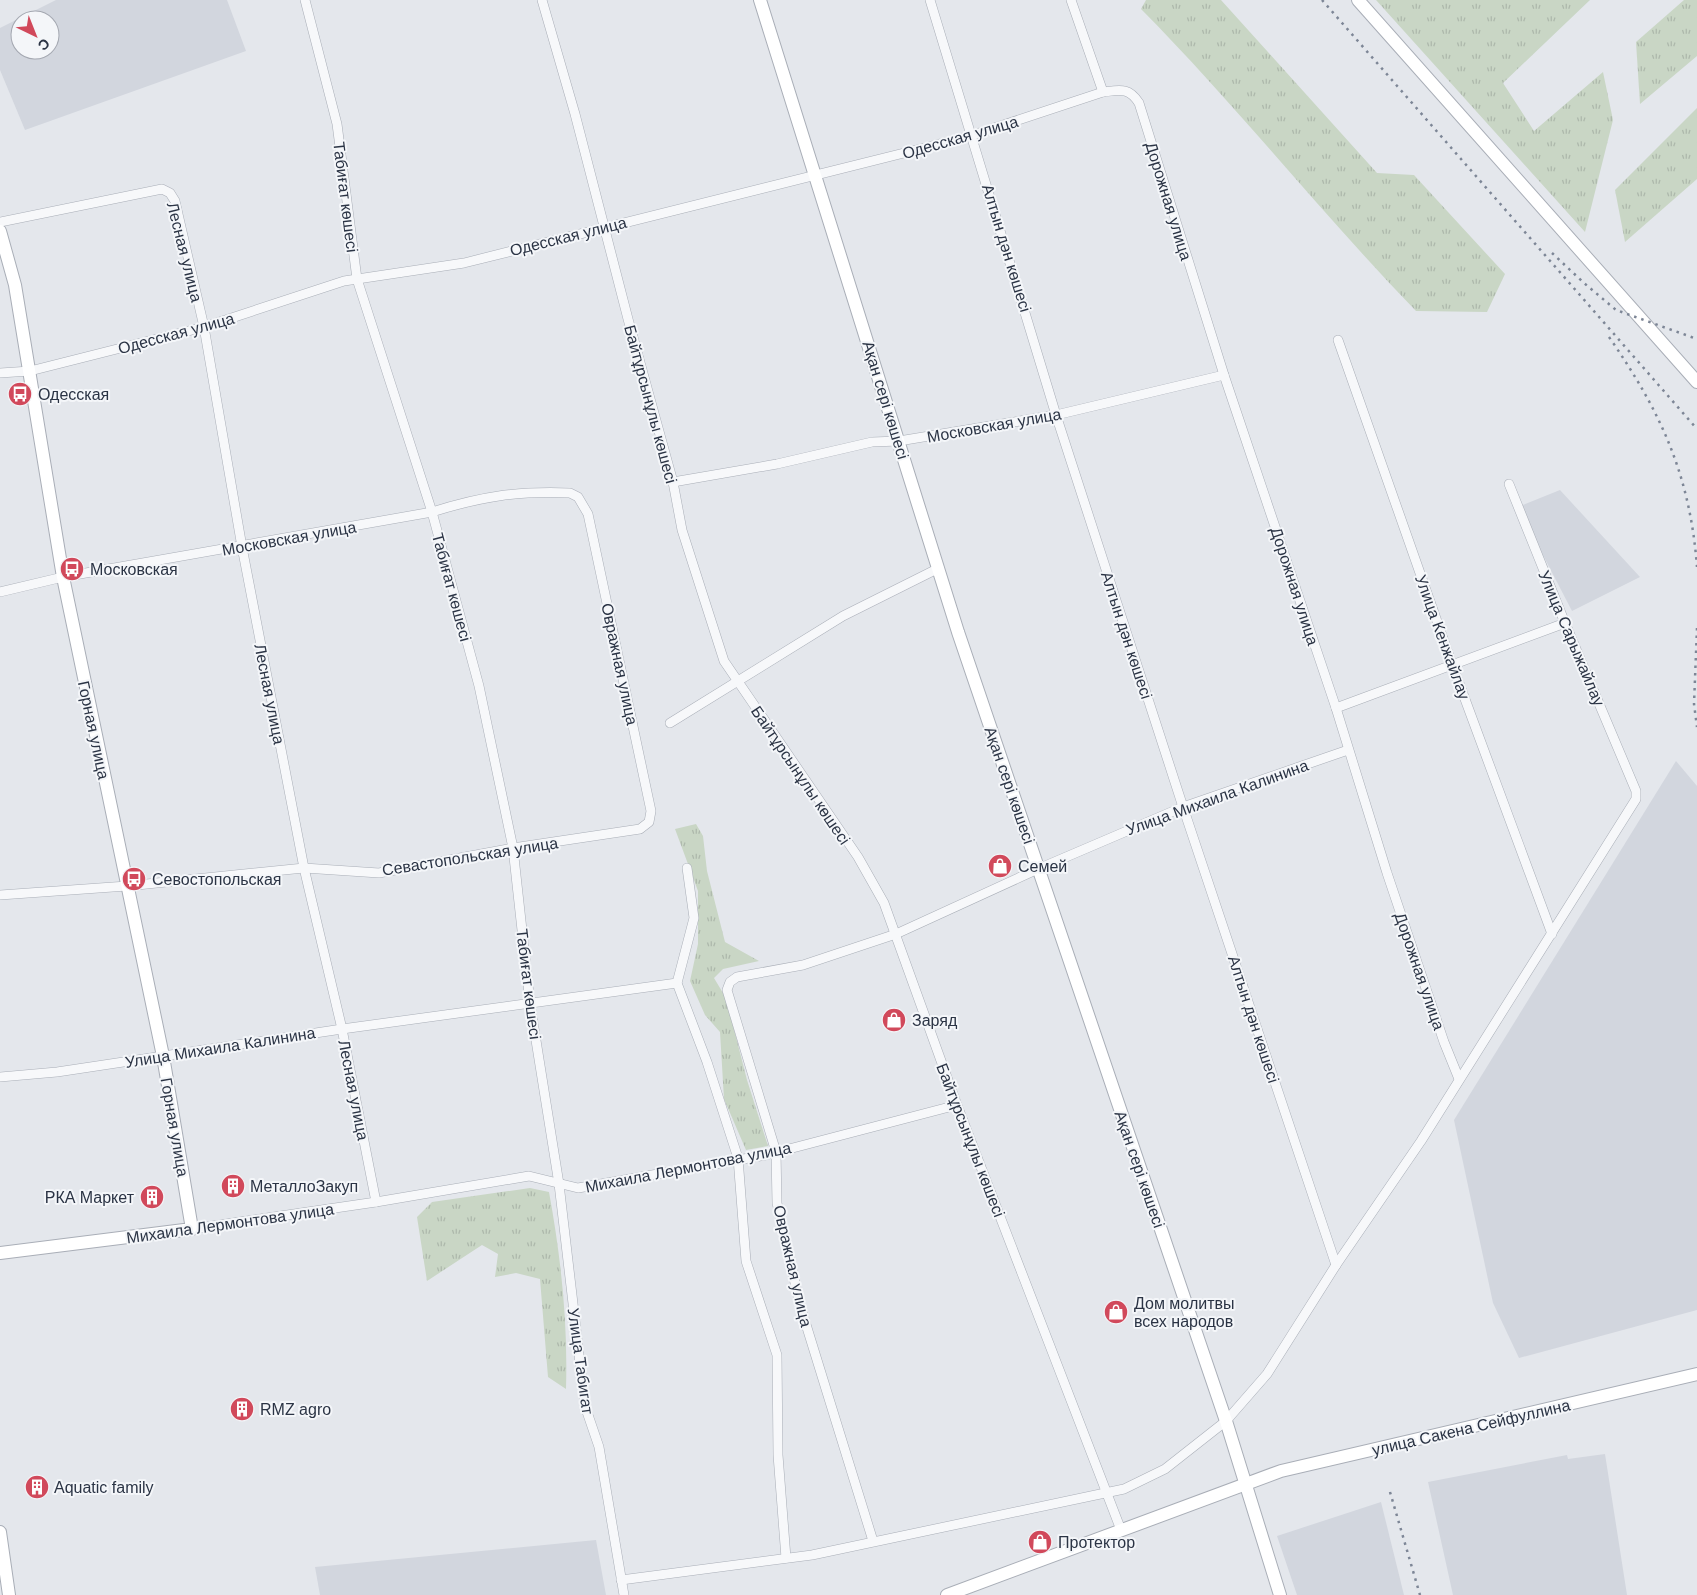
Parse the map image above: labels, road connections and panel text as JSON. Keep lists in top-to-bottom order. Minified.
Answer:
{"streets":{"street":["Одесская улица","Табиғат көшесі","Дорожная улица","Алтын дән көшесі","Лесная улица","Ақан сері көшесі","Байтұрсынұлы көшесі","Московская улица","Улица Кенжайлау","Улица Сарыжайлау","Овражная улица","Горная улица","Улица Михаила Калинина","Севастопольская улица","Михаила Лермонтова улица","Улица Табигат","улица Сакена Сейфуллина"]},"crossings":[["Одесская улица","Табиғат көшесі"],["Одесская улица","Дорожная улица"],["Одесская улица","Алтын дән көшесі"],["Одесская улица","Лесная улица"],["Одесская улица","Ақан сері көшесі"],["Одесская улица","Байтұрсынұлы көшесі"],["Одесская улица","Горная улица"],["Табиғат көшесі","Московская улица"],["Табиғат көшесі","Улица Михаила Калинина"],["Табиғат көшесі","Севастопольская улица"],["Табиғат көшесі","Михаила Лермонтова улица"],["Табиғат көшесі","Улица Табигат"],["Дорожная улица","Московская улица"],["Дорожная улица","Улица Михаила Калинина"],["Алтын дән көшесі","Московская улица"],["Алтын дән көшесі","Улица Михаила Калинина"],["Лесная улица","Московская улица"],["Лесная улица","Улица Михаила Калинина"],["Лесная улица","Севастопольская улица"],["Лесная улица","Михаила Лермонтова улица"],["Ақан сері көшесі","Московская улица"],["Ақан сері көшесі","Улица Михаила Калинина"],["Ақан сері көшесі","улица Сакена Сейфуллина"],["Байтұрсынұлы көшесі","Московская улица"],["Байтұрсынұлы көшесі","Овражная улица"],["Байтұрсынұлы көшесі","Улица Михаила Калинина"],["Байтұрсынұлы көшесі","Михаила Лермонтова улица"],["Байтұрсынұлы көшесі","улица Сакена Сейфуллина"],["Московская улица","Овражная улица"],["Московская улица","Горная улица"],["Улица Кенжайлау","Улица Сарыжайлау"],["Овражная улица","Улица Михаила Калинина"],["Овражная улица","Севастопольская улица"],["Овражная улица","Михаила Лермонтова улица"],["Горная улица","Улица Михаила Калинина"],["Горная улица","Севастопольская улица"],["Горная улица","Михаила Лермонтова улица"],["Михаила Лермонтова улица","Улица Табигат"]],"places":{"bus stop":["Одесская","Московская","Севостопольская"],"shop":["Семей","Заряд","Дом молитвы всех народов","Протектор"],"building":["МеталлоЗакуп","РКА Маркет","RMZ agro","Aquatic family"]},"north":"bottom right"}
